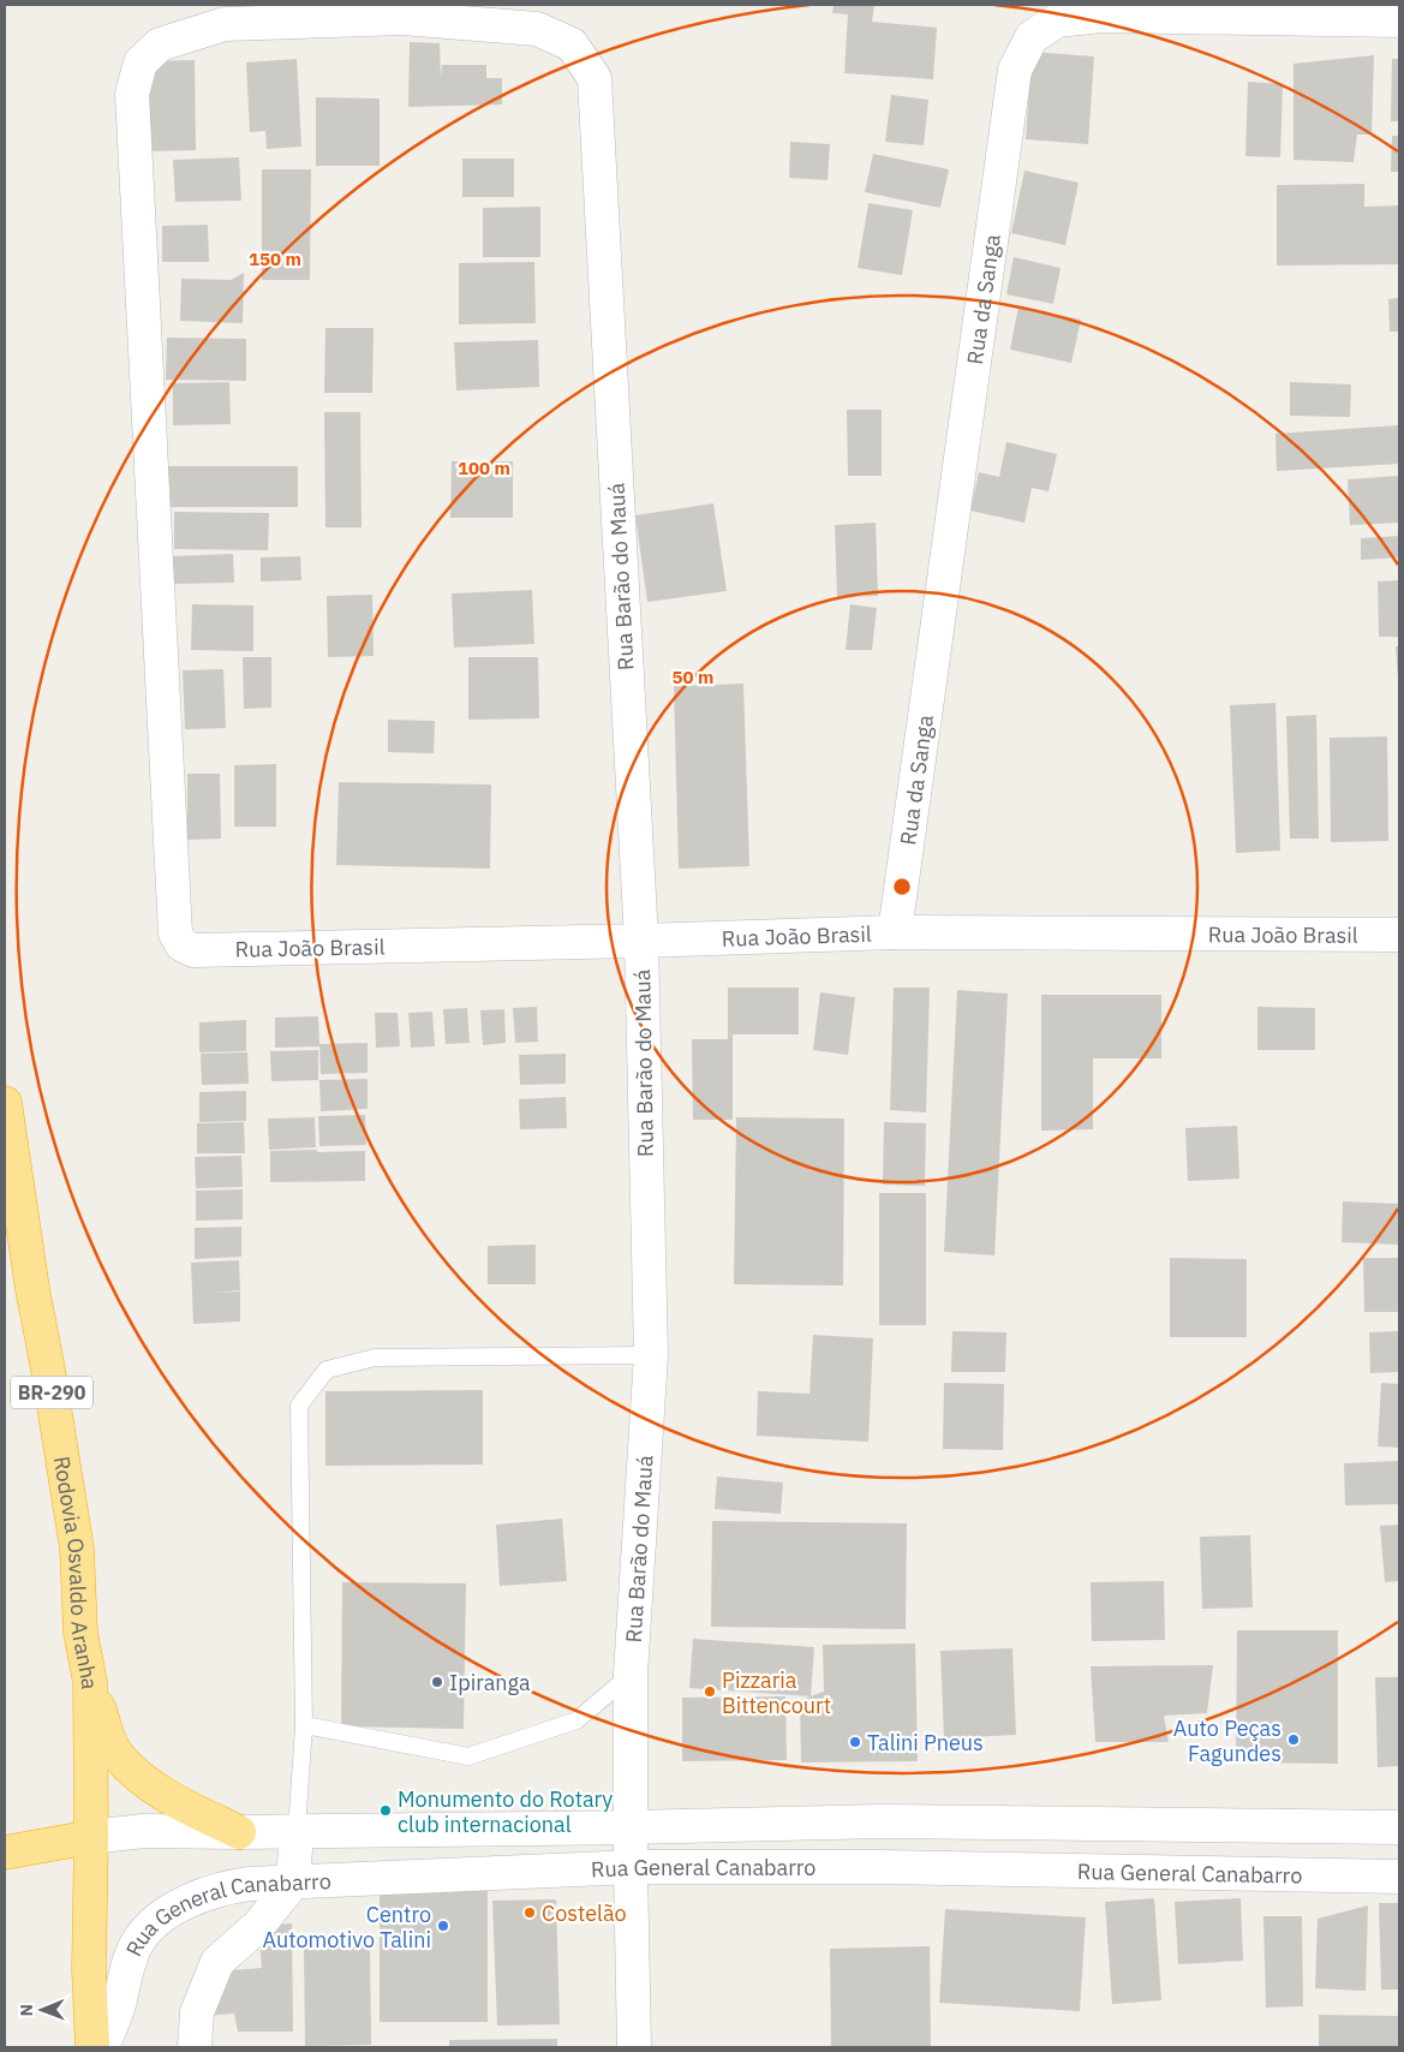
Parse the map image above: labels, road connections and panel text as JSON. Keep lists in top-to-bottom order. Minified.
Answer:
{"streets":{"highway":["BR-290","Rodovia Osvaldo Aranha"],"street":["Rua da Sanga","Rua Barão do Mauá","Rua João Brasil","Rua General Canabarro"]},"crossings":[["Rua da Sanga","Rua João Brasil"],["Rua Barão do Mauá","Rua João Brasil"],["Rua Barão do Mauá","Rua General Canabarro"],["Rodovia Osvaldo Aranha","Rua General Canabarro"]],"places":["Ipiranga","Pizzaria Bittencourt","Auto Peças Fagundes","Talini Pneus","Monumento do Rotary club internacional","Costelão","Centro Automotivo Talini"],"north":"left","rings":["150 m","100 m","50 m"]}
